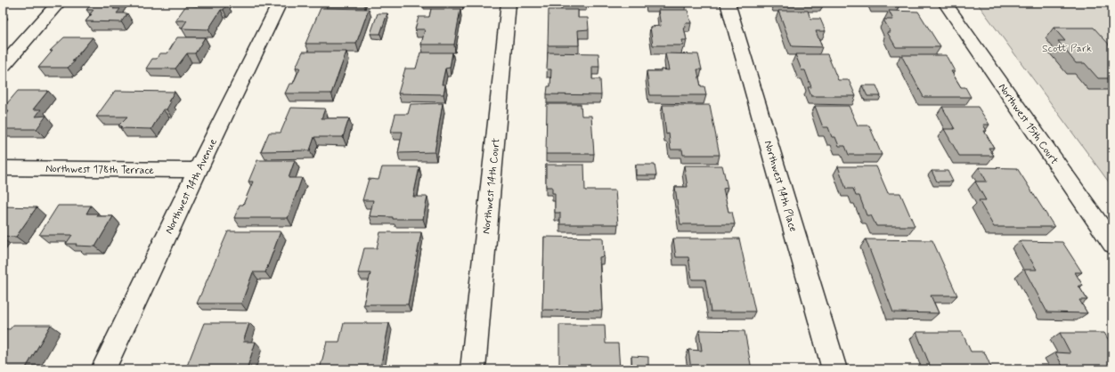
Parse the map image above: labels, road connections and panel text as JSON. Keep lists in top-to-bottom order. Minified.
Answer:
{"streets":{"street":["Northwest 15th Court","Northwest 178th Terrace","Northwest 14th Avenue","Northwest 14th Court","Northwest 14th Place"]},"crossings":[["Northwest 178th Terrace","Northwest 14th Avenue"]],"parks":["Scott Park"]}
